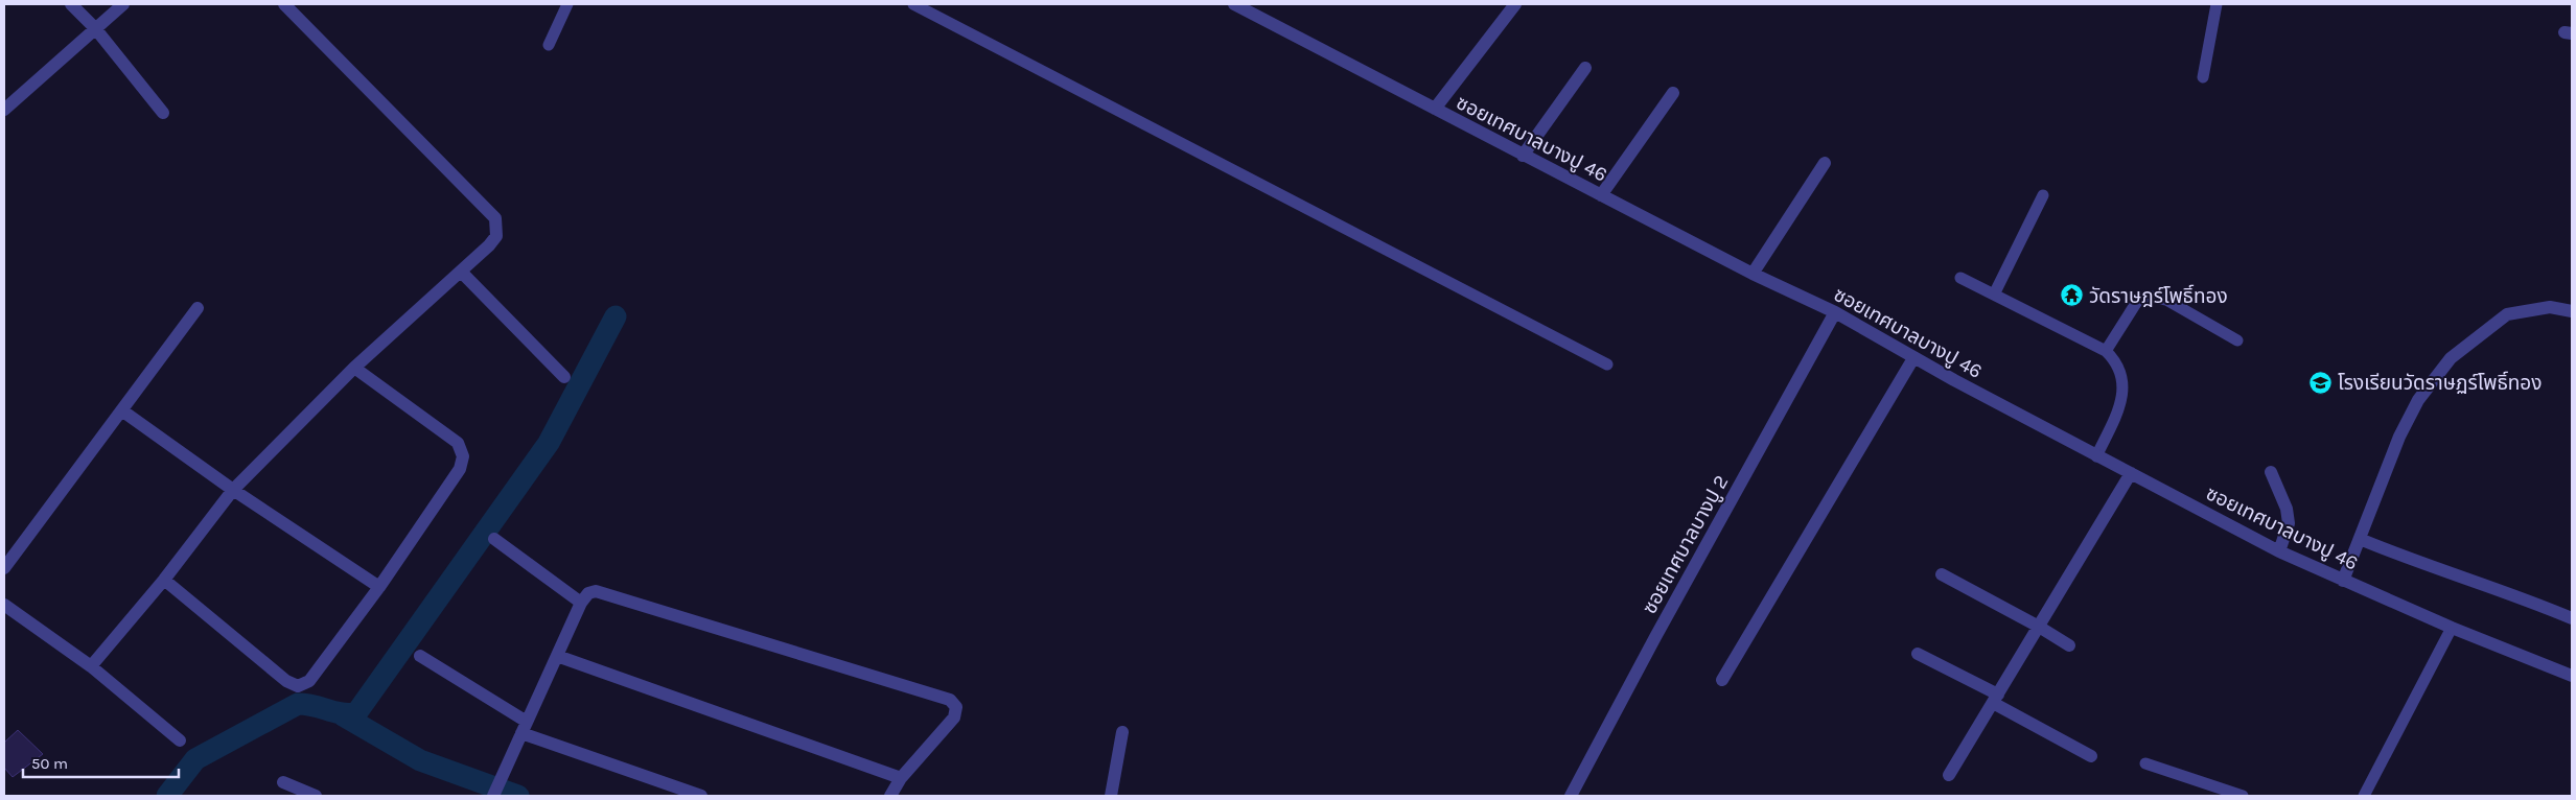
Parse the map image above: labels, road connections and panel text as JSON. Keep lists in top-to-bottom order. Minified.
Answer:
{"streets":{"street":["ซอยเทศบาลบางปู 46","ซอยเทศบาลบางปู 2"]},"crossings":[["ซอยเทศบาลบางปู 46","ซอยเทศบาลบางปู 2"]],"places":{"temple":["วัดราษฎร์โพธิ์ทอง"],"school or university":["โรงเรียนวัดราษฏร์โพธิ์ทอง"]},"scale_bar":"50 m"}
